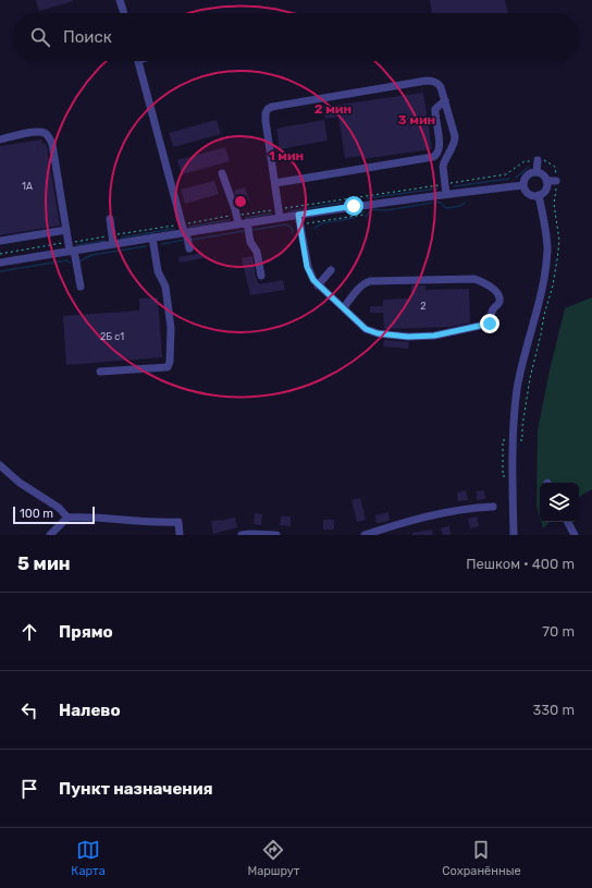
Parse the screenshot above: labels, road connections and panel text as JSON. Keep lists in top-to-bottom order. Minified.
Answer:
{"house_numbers":["1А","2","2Б с1"],"scale_bar":"100 m","page":{"search":"Поиск","scale":"100 m","heading":["5 мин","Пешком · 400 m"],"list":[["Прямо","70 m"],["Налево","330 m"],"Пункт назначения"],"nav":["Карта","Маршрут","Сохранённые"]},"rings":["2 мин","3 мин","1 мин"]}
